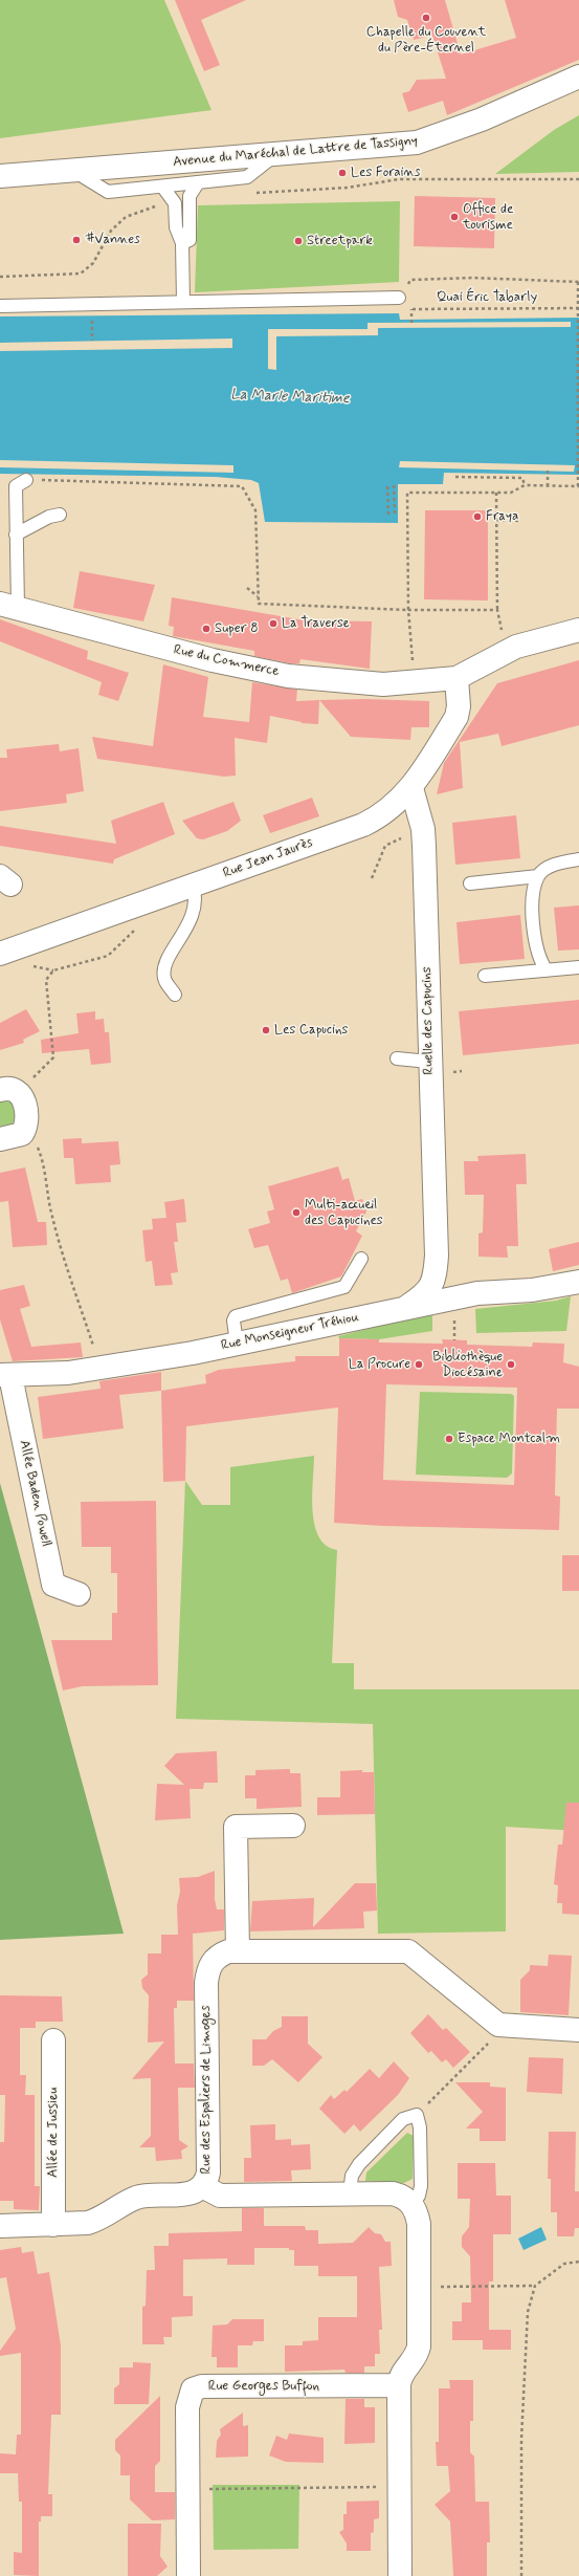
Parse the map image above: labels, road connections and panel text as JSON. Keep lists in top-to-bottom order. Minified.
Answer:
{"streets":{"street":["Avenue du Maréchal de Lattre de Tassigny","Rue du Commerce","Rue Jean Jaurès","Ruelle des Capucins","Rue Monseigneur Tréhiou","Allée Baden Powell","Rue des Espaliers de Limoges","Allée de Jussieu","Rue Georges Buffon"],"path":["Quai Éric Tabarly"]},"crossings":[["Rue du Commerce","Rue Jean Jaurès"],["Rue Jean Jaurès","Ruelle des Capucins"],["Ruelle des Capucins","Rue Monseigneur Tréhiou"],["Rue Monseigneur Tréhiou","Allée Baden Powell"],["Rue des Espaliers de Limoges","Allée de Jussieu"]],"water":["La Marle Maritime"],"places":["Chapelle du Couvent du Père-Éternel","Les Forains","Office de tourisme","#Vannes","Streetpark","Fraya","La Traverse","Super 8","Les Capucins","Multi-accueil des Capucines","La Procure","Bibliothèque Diocésaine","Espace Montcalm"]}
